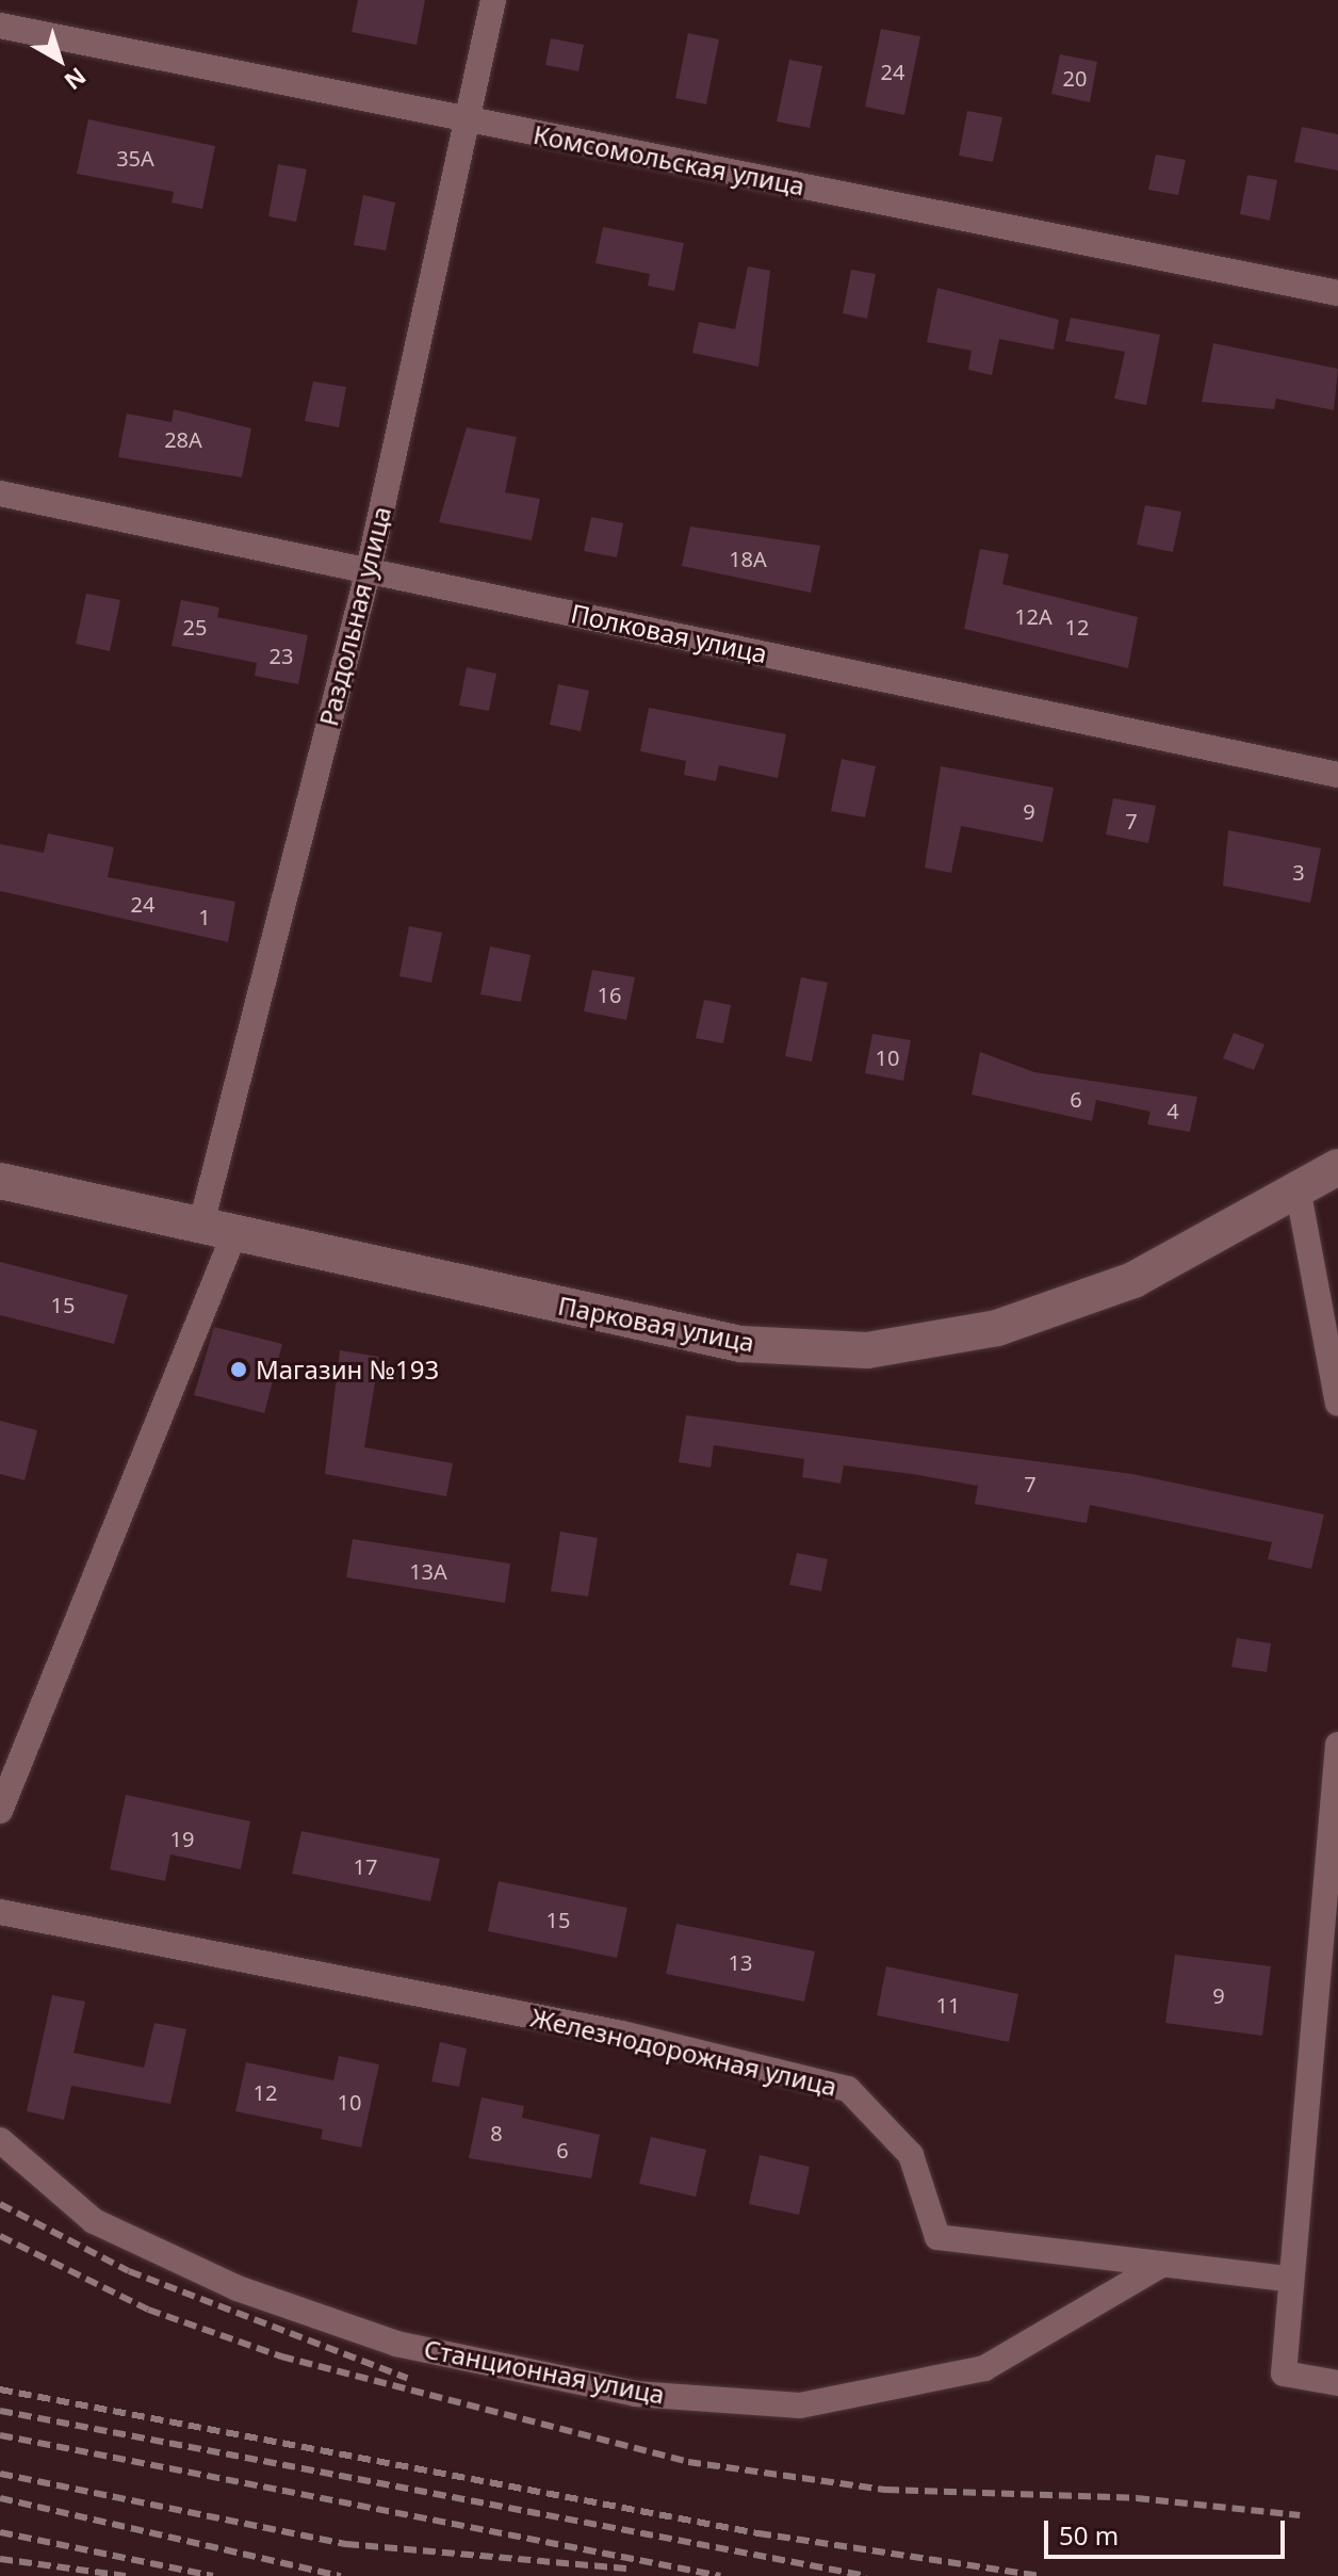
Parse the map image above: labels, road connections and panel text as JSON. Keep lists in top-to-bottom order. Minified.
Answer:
{"streets":{"main road":["Парковая улица"],"street":["Комсомольская улица","Раздольная улица","Полковая улица","Железнодорожная улица","Станционная улица"]},"crossings":[["Комсомольская улица","Раздольная улица"],["Раздольная улица","Полковая улица"],["Раздольная улица","Парковая улица"],["Железнодорожная улица","Станционная улица"]],"places":["Магазин №193"],"house_numbers":["24","20","35А","28А","18А","12А","25","12","23","9","7","3","24","1","16","10","6","4","15","7","13А","19","17","15","13","9","11","12","10","8","6"],"scale_bar":"50 m","north":"bottom right"}
